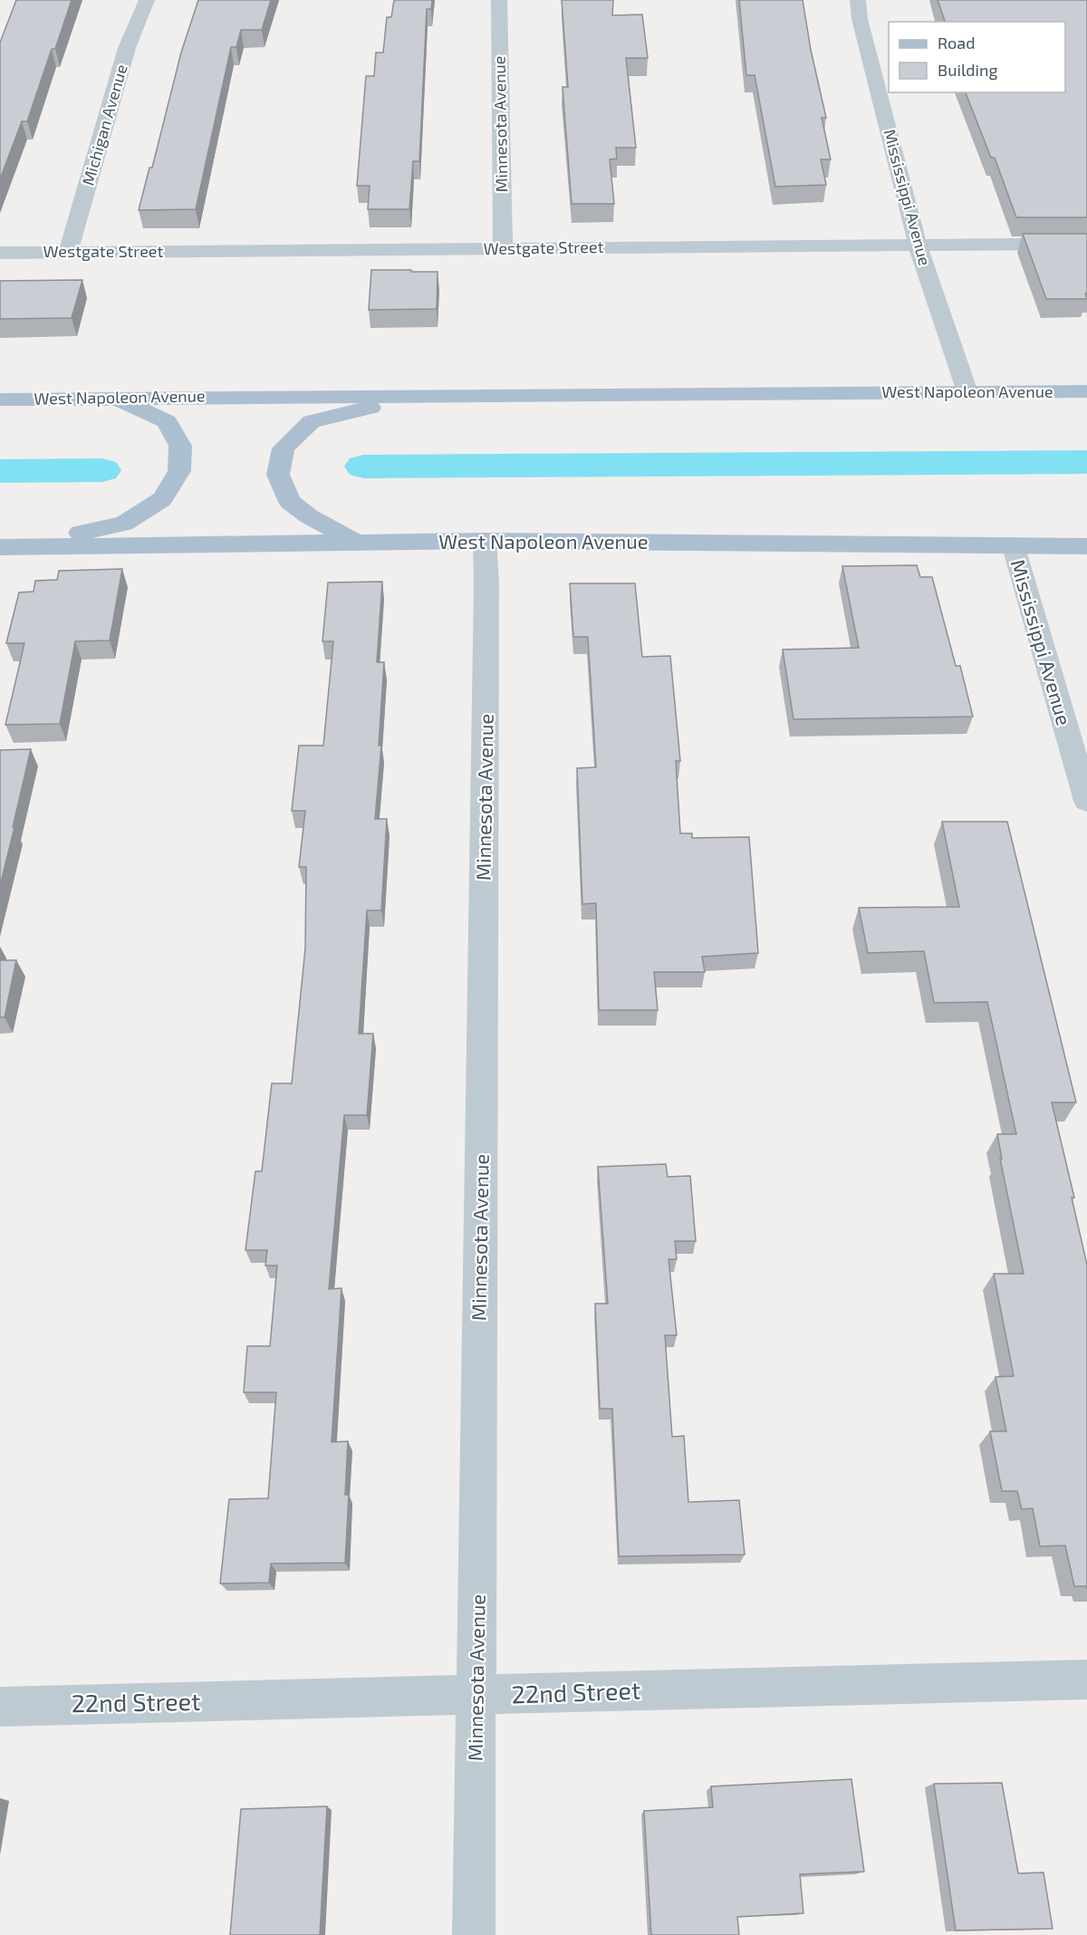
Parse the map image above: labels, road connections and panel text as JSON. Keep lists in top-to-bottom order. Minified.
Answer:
{"streets":{"main road":["West Napoleon Avenue"],"street":["Minnesota Avenue","Michigan Avenue","Mississippi Avenue","Westgate Street","22nd Street"]},"crossings":[["Minnesota Avenue","Westgate Street"],["Minnesota Avenue","West Napoleon Avenue"],["Minnesota Avenue","22nd Street"],["Michigan Avenue","Westgate Street"],["Mississippi Avenue","Westgate Street"],["Mississippi Avenue","West Napoleon Avenue"]],"legend":["Road","Building"]}
